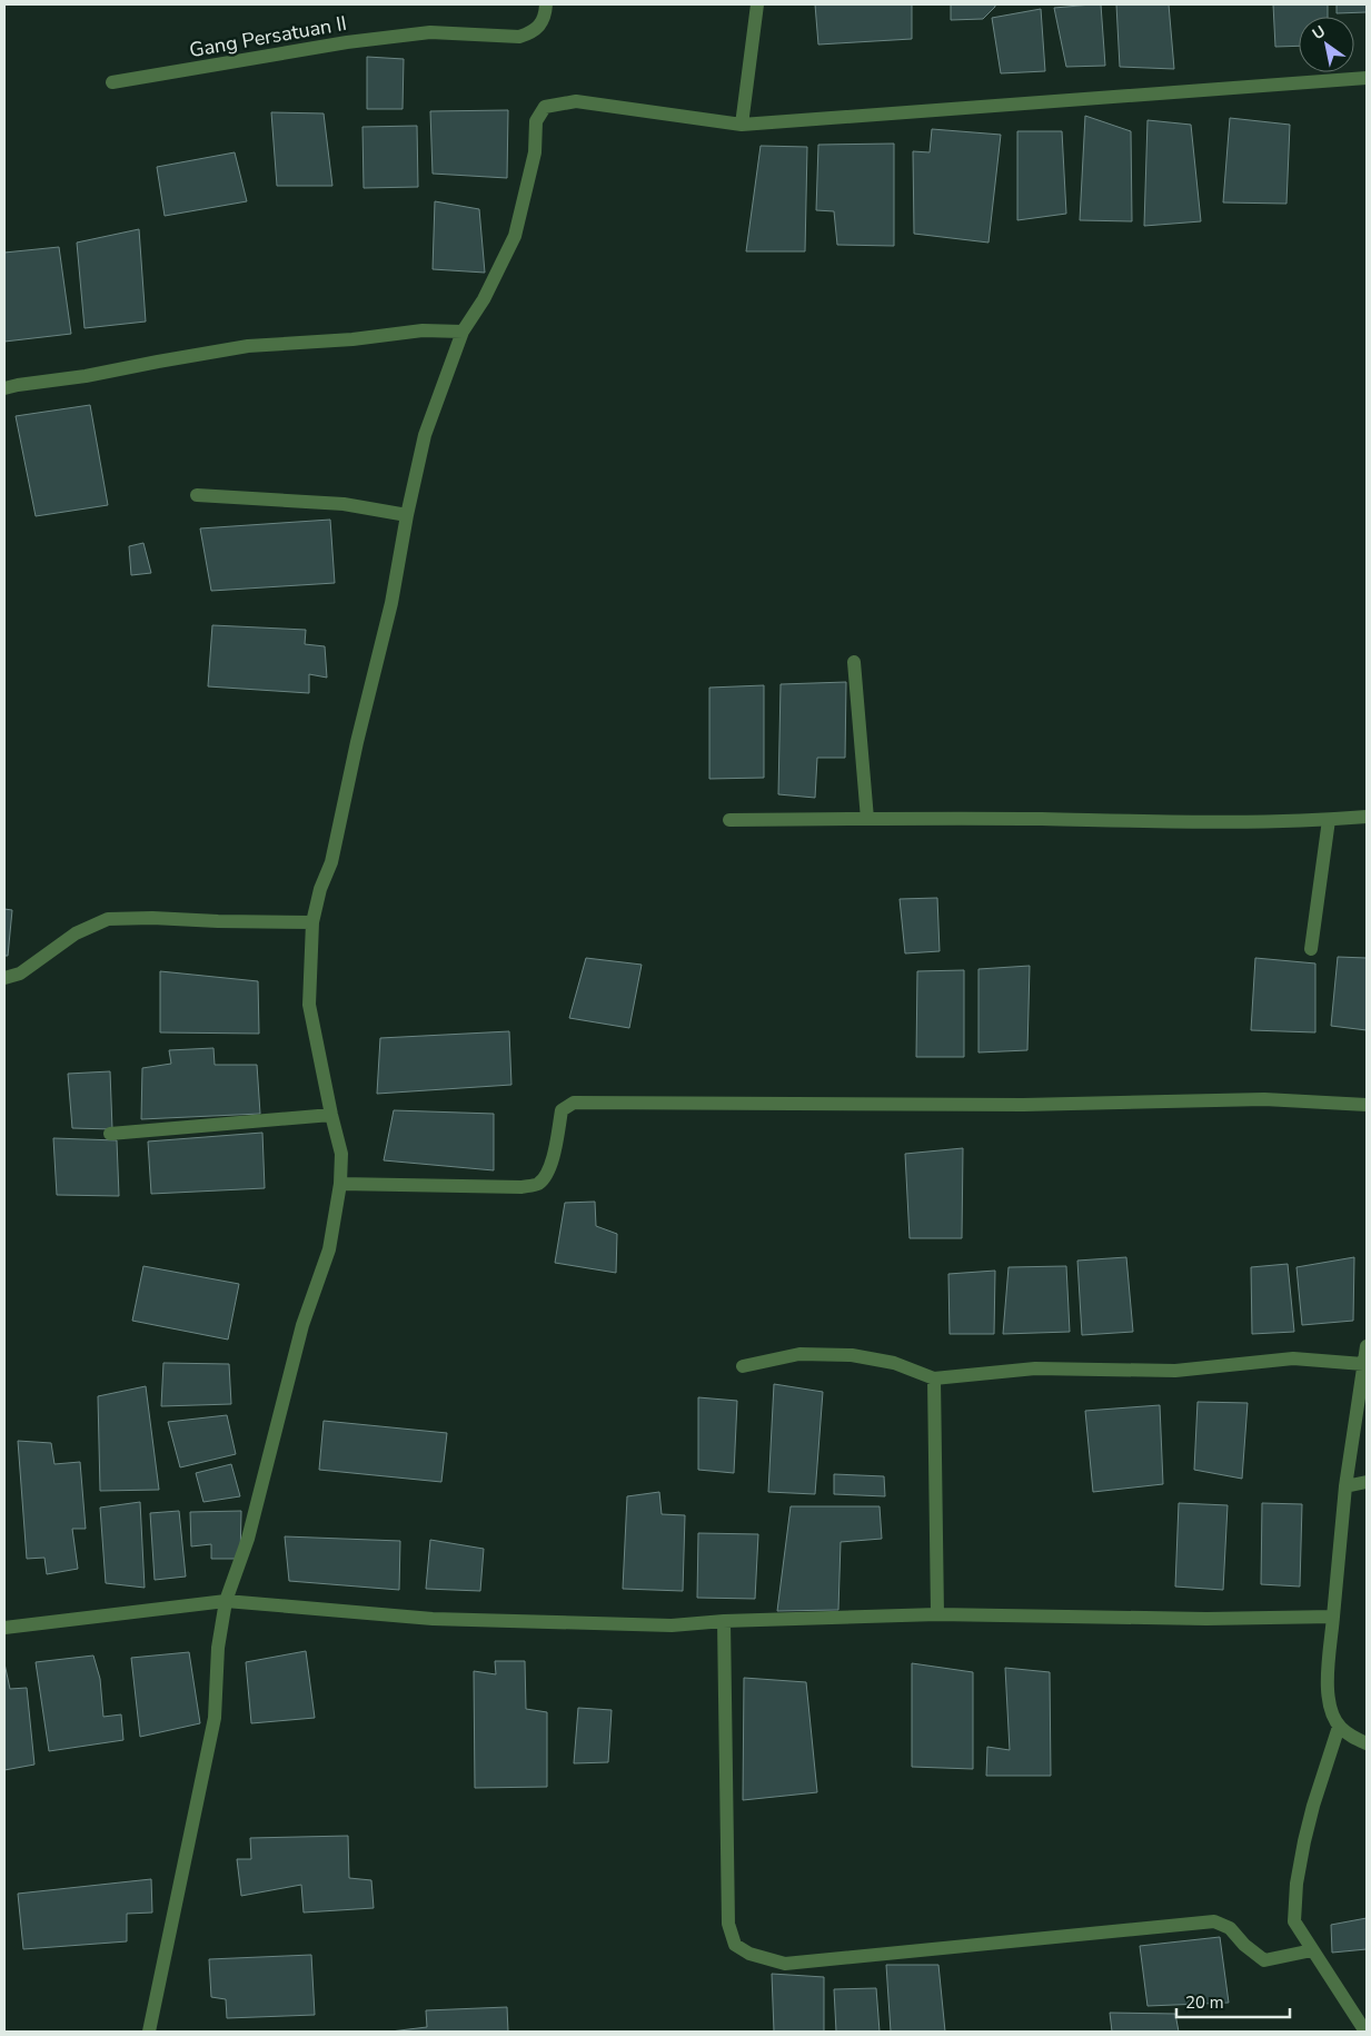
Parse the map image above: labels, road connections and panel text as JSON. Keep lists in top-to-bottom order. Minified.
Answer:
{"streets":{"street":["Gang Persatuan II"]},"scale_bar":"20 m","north":"top left"}
